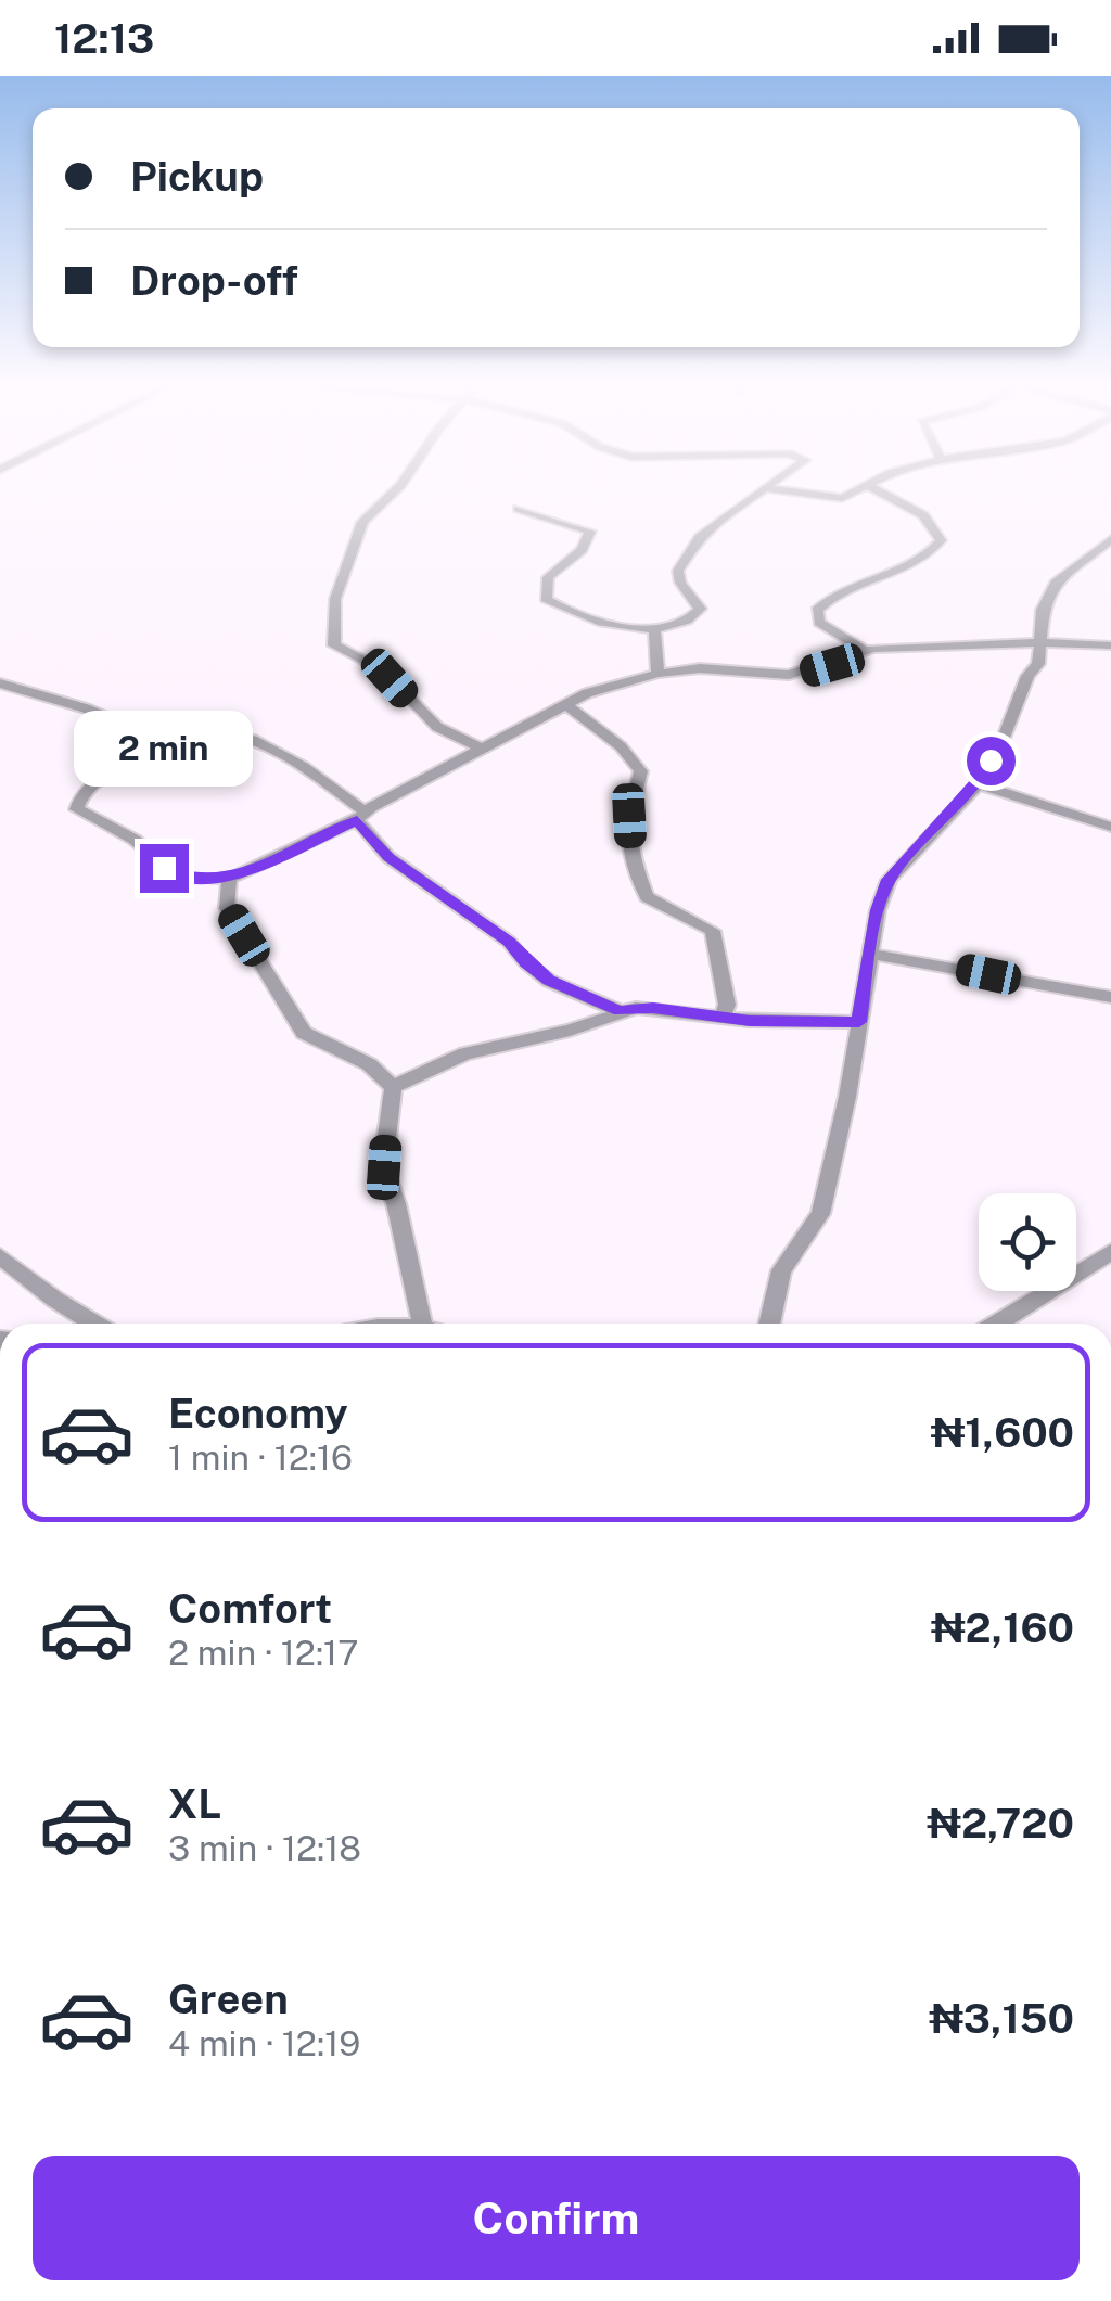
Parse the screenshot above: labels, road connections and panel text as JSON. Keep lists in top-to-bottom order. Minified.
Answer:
{"page":{"status":"12:13","banner":["Pickup","Drop-off"],"bubble":"2 min","list":[{"name":"Economy","note":"1 min · 12:16","value":"₦1,600"},{"name":"Comfort","note":"2 min · 12:17","value":"₦2,160"},{"name":"XL","note":"3 min · 12:18","value":"₦2,720"},{"name":"Green","note":"4 min · 12:19","value":"₦3,150"}],"buttons":"Confirm"}}
